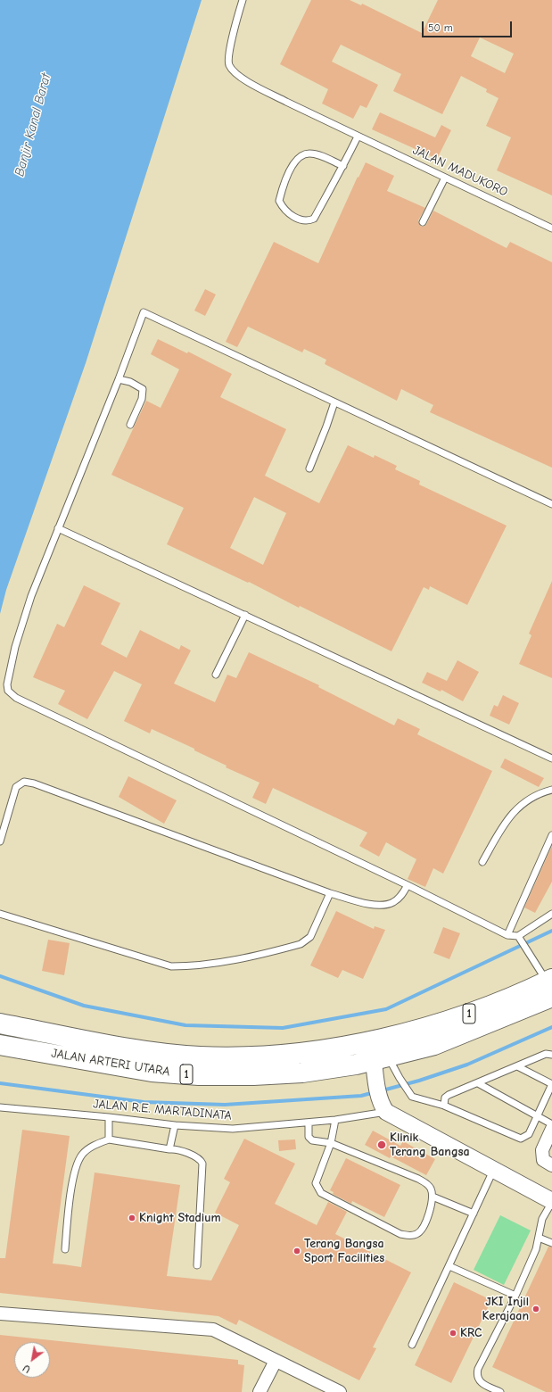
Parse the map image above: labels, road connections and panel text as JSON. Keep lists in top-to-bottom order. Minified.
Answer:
{"streets":{"highway":["1","JALAN ARTERI UTARA"],"lane":["JALAN MADUKORO","JALAN R.E. MARTADINATA"]},"water":["Banjir Kanal Barat"],"places":["Klinik Terang Bangsa","Knight Stadium","Terang Bangsa Sport Facilities","JKI Injil Kerajaan","KRC"],"scale_bar":"50 m","north":"bottom left"}
